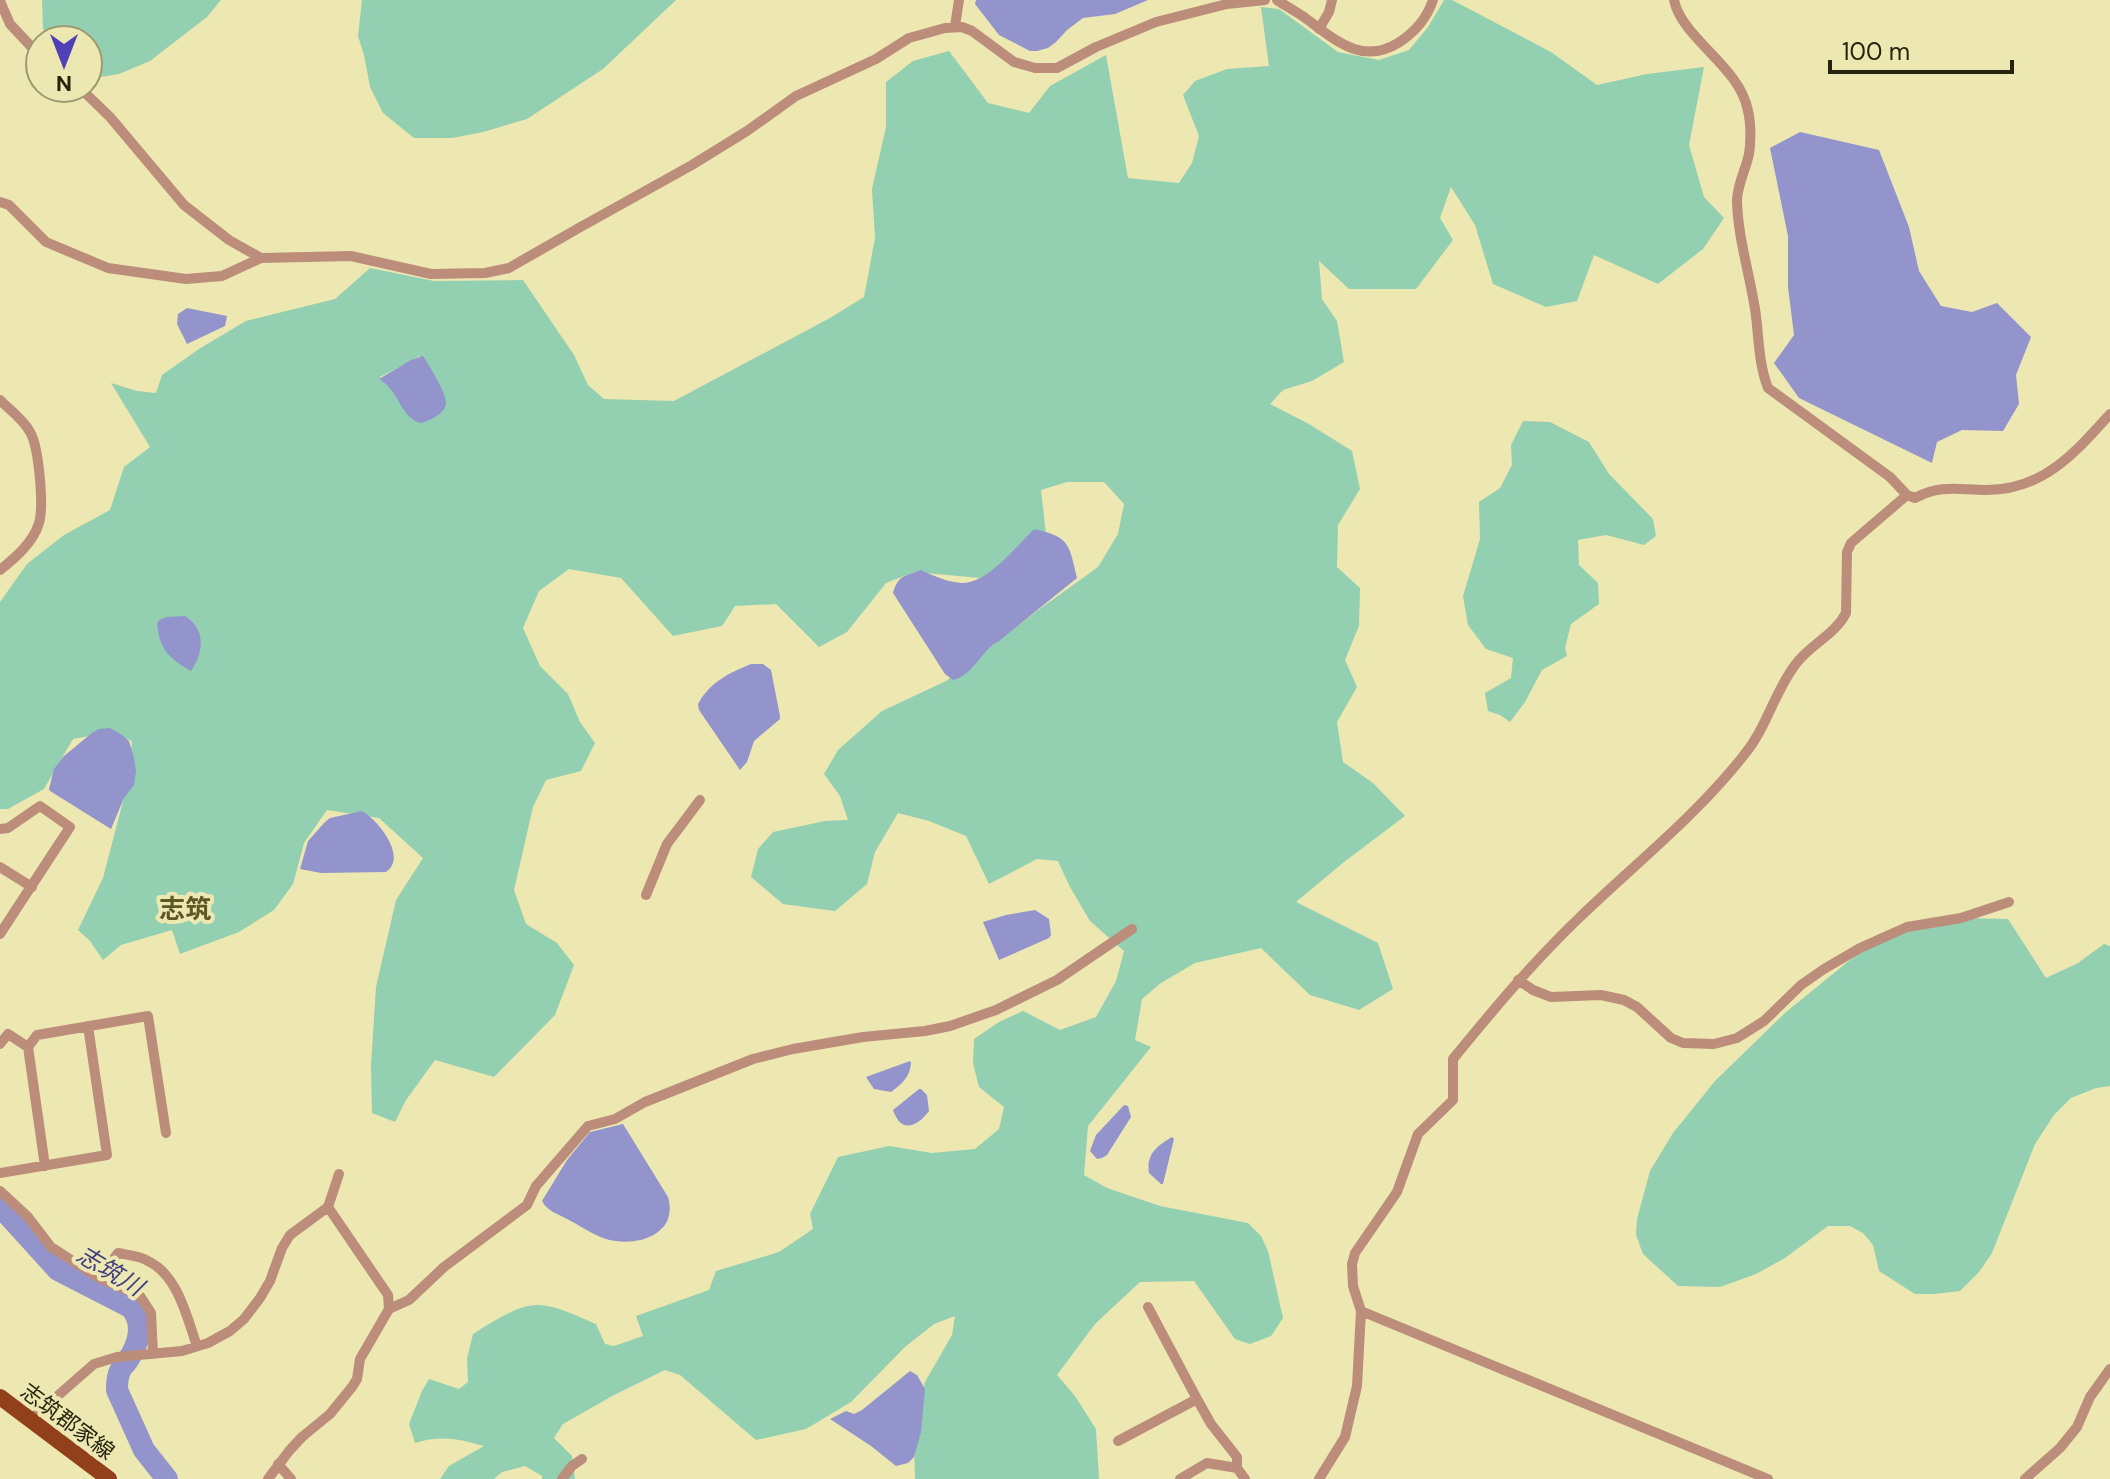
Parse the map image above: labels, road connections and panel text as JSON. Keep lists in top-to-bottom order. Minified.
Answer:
{"streets":{"main road":["志筑郡家線"]},"districts":["志筑"],"water":["志筑川"],"scale_bar":"100 m","north":"bottom"}
